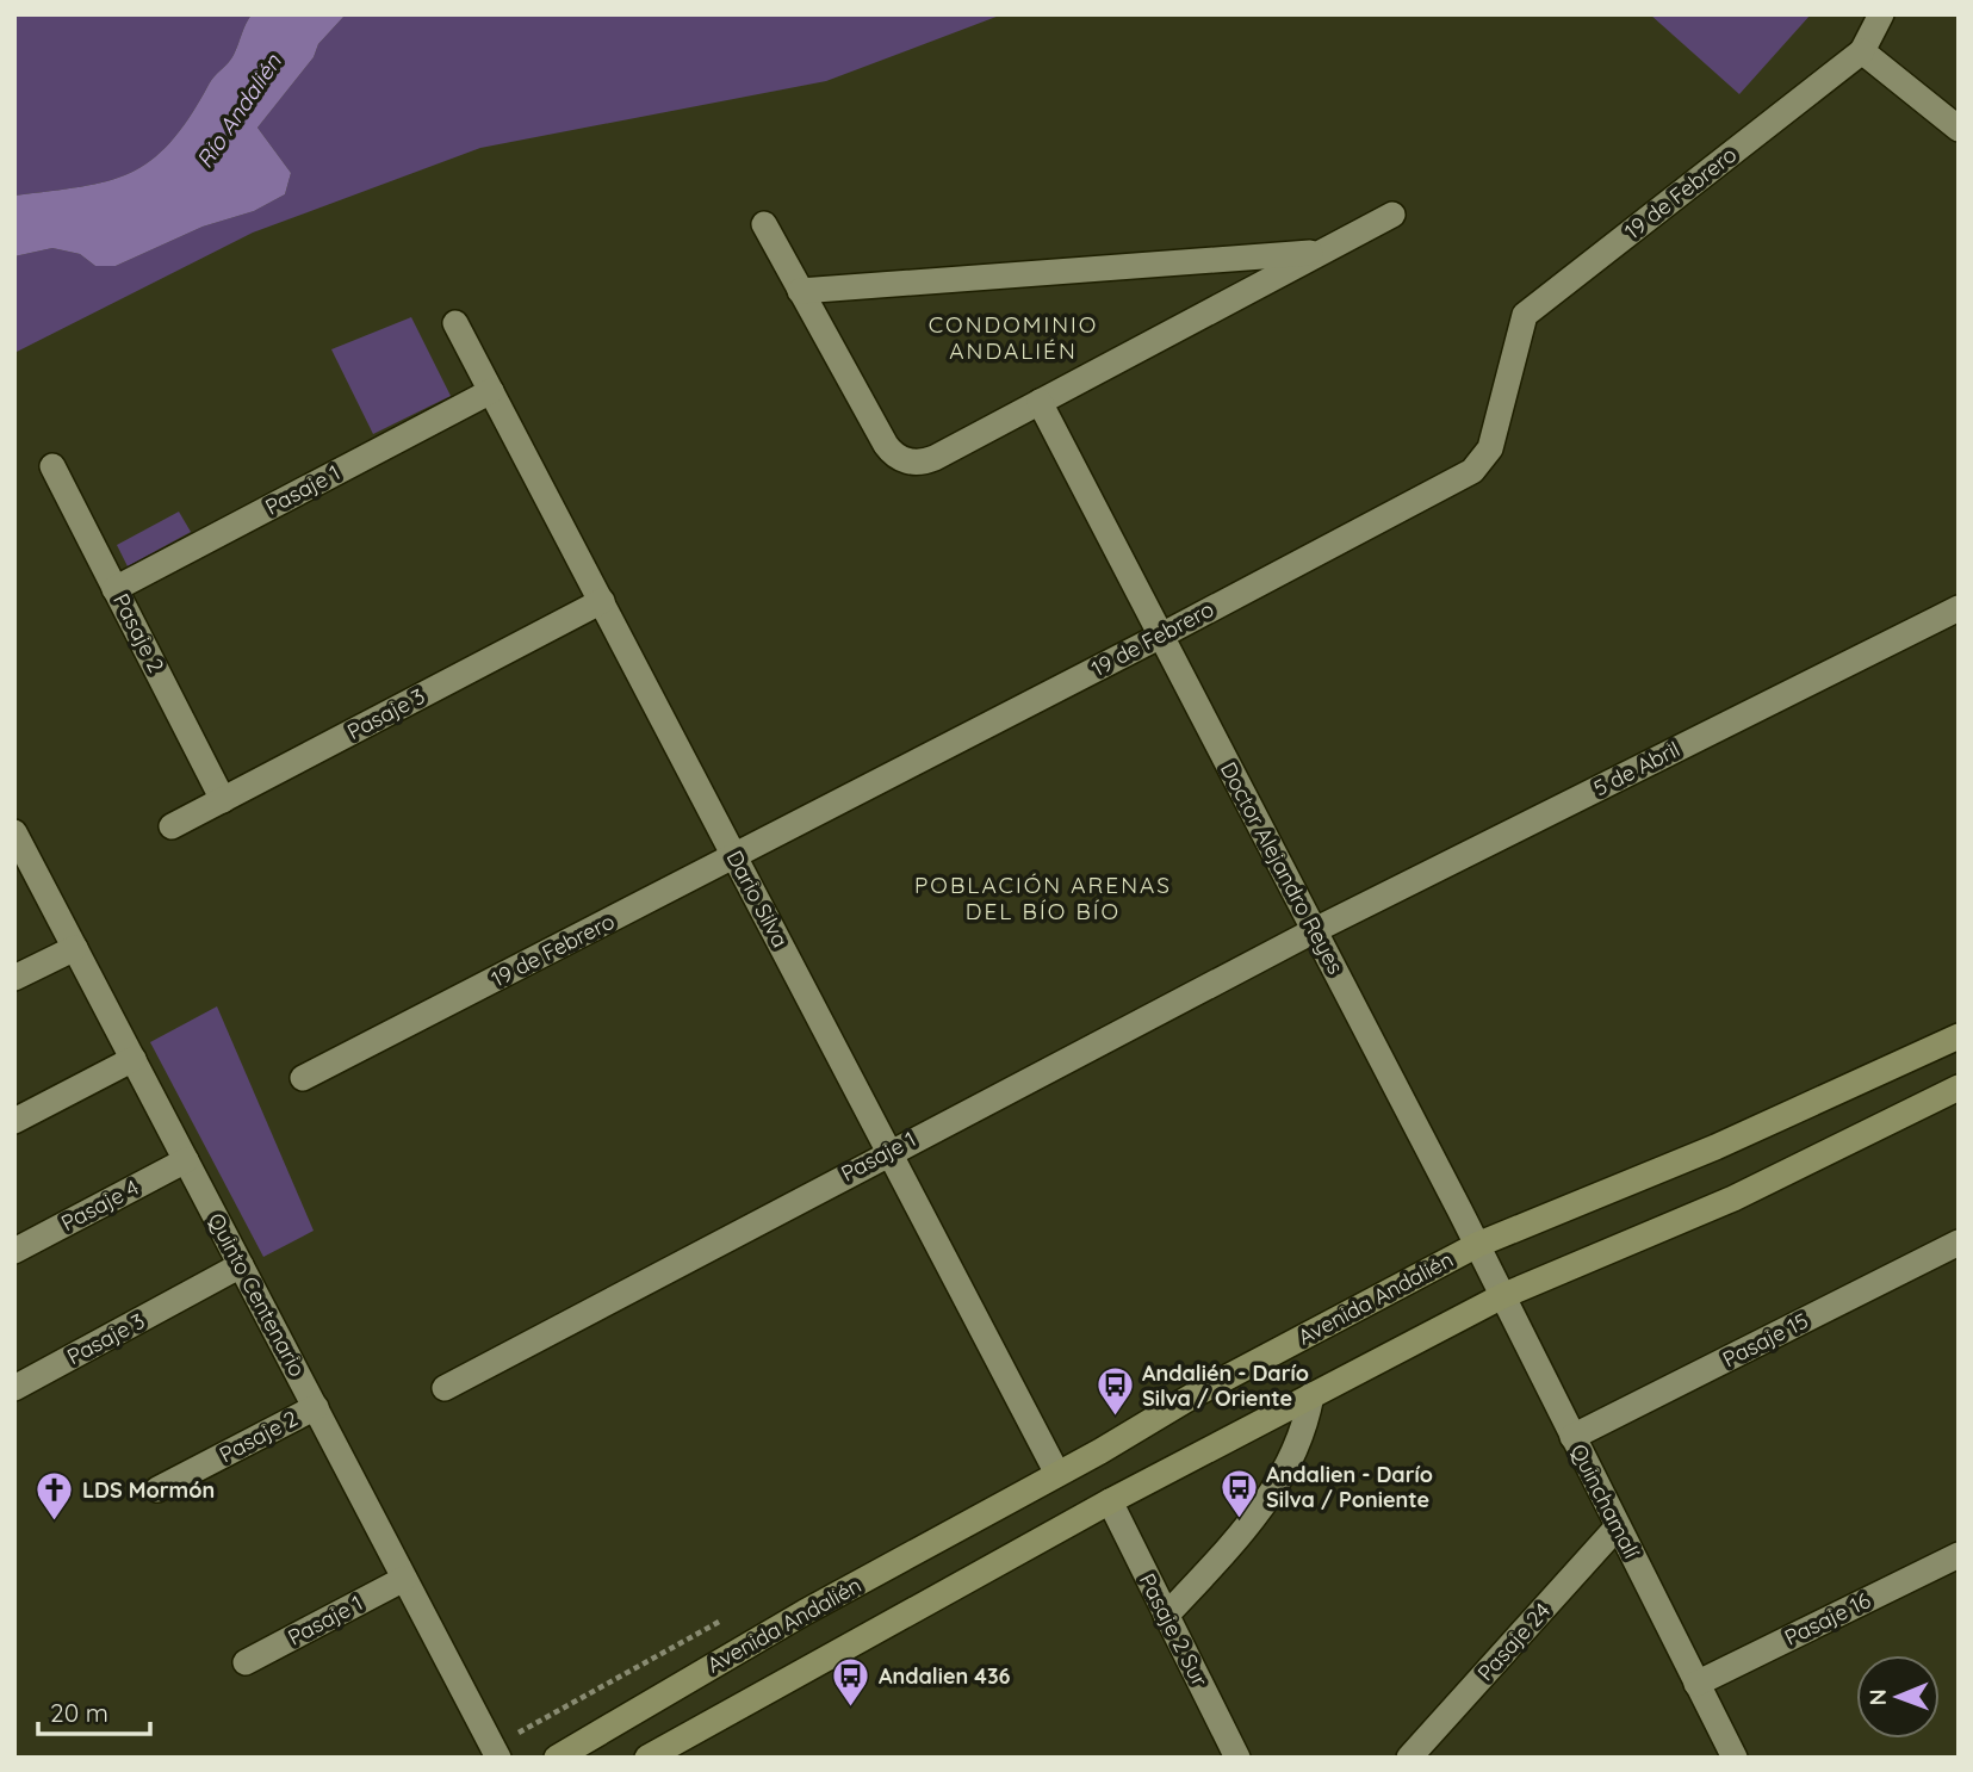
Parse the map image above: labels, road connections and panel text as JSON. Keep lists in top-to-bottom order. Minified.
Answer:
{"streets":{"main road":["Avenida Andalién"],"street":["19 de Febrero","Pasaje 1","Pasaje 2","Pasaje 3","5 de Abril","Doctor Alejandro Reyes","Dario Silva","Pasaje 4","Quinto Centenario","Pasaje 15","Quinchamalí","Pasaje 16","Pasaje 2 Sur","Pasaje 24"]},"crossings":[["19 de Febrero","Doctor Alejandro Reyes"],["19 de Febrero","Dario Silva"],["Pasaje 1","Pasaje 2"],["Pasaje 1","5 de Abril"],["Pasaje 1","Doctor Alejandro Reyes"],["Pasaje 1","Dario Silva"],["Pasaje 1","Quinto Centenario"],["Pasaje 2","Pasaje 3"],["Pasaje 2","Quinto Centenario"],["Pasaje 3","Dario Silva"],["Pasaje 3","Quinto Centenario"],["5 de Abril","Doctor Alejandro Reyes"],["Doctor Alejandro Reyes","Avenida Andalién"],["Doctor Alejandro Reyes","Quinchamalí"],["Dario Silva","Avenida Andalién"],["Pasaje 4","Quinto Centenario"],["Avenida Andalién","Quinchamalí"],["Pasaje 15","Quinchamalí"],["Quinchamalí","Pasaje 16"],["Quinchamalí","Pasaje 24"]],"districts":["CONDOMINIO ANDALIÉN","POBLACIÓN ARENAS DEL BÍO BÍO"],"water":["Río Andalién"],"places":{"bus stop":["Andalién - Darío Silva / Oriente","Andalien - Darío Silva / Poniente","Andalien 436"],"church":["LDS Mormón"]},"scale_bar":"20 m","north":"left"}
